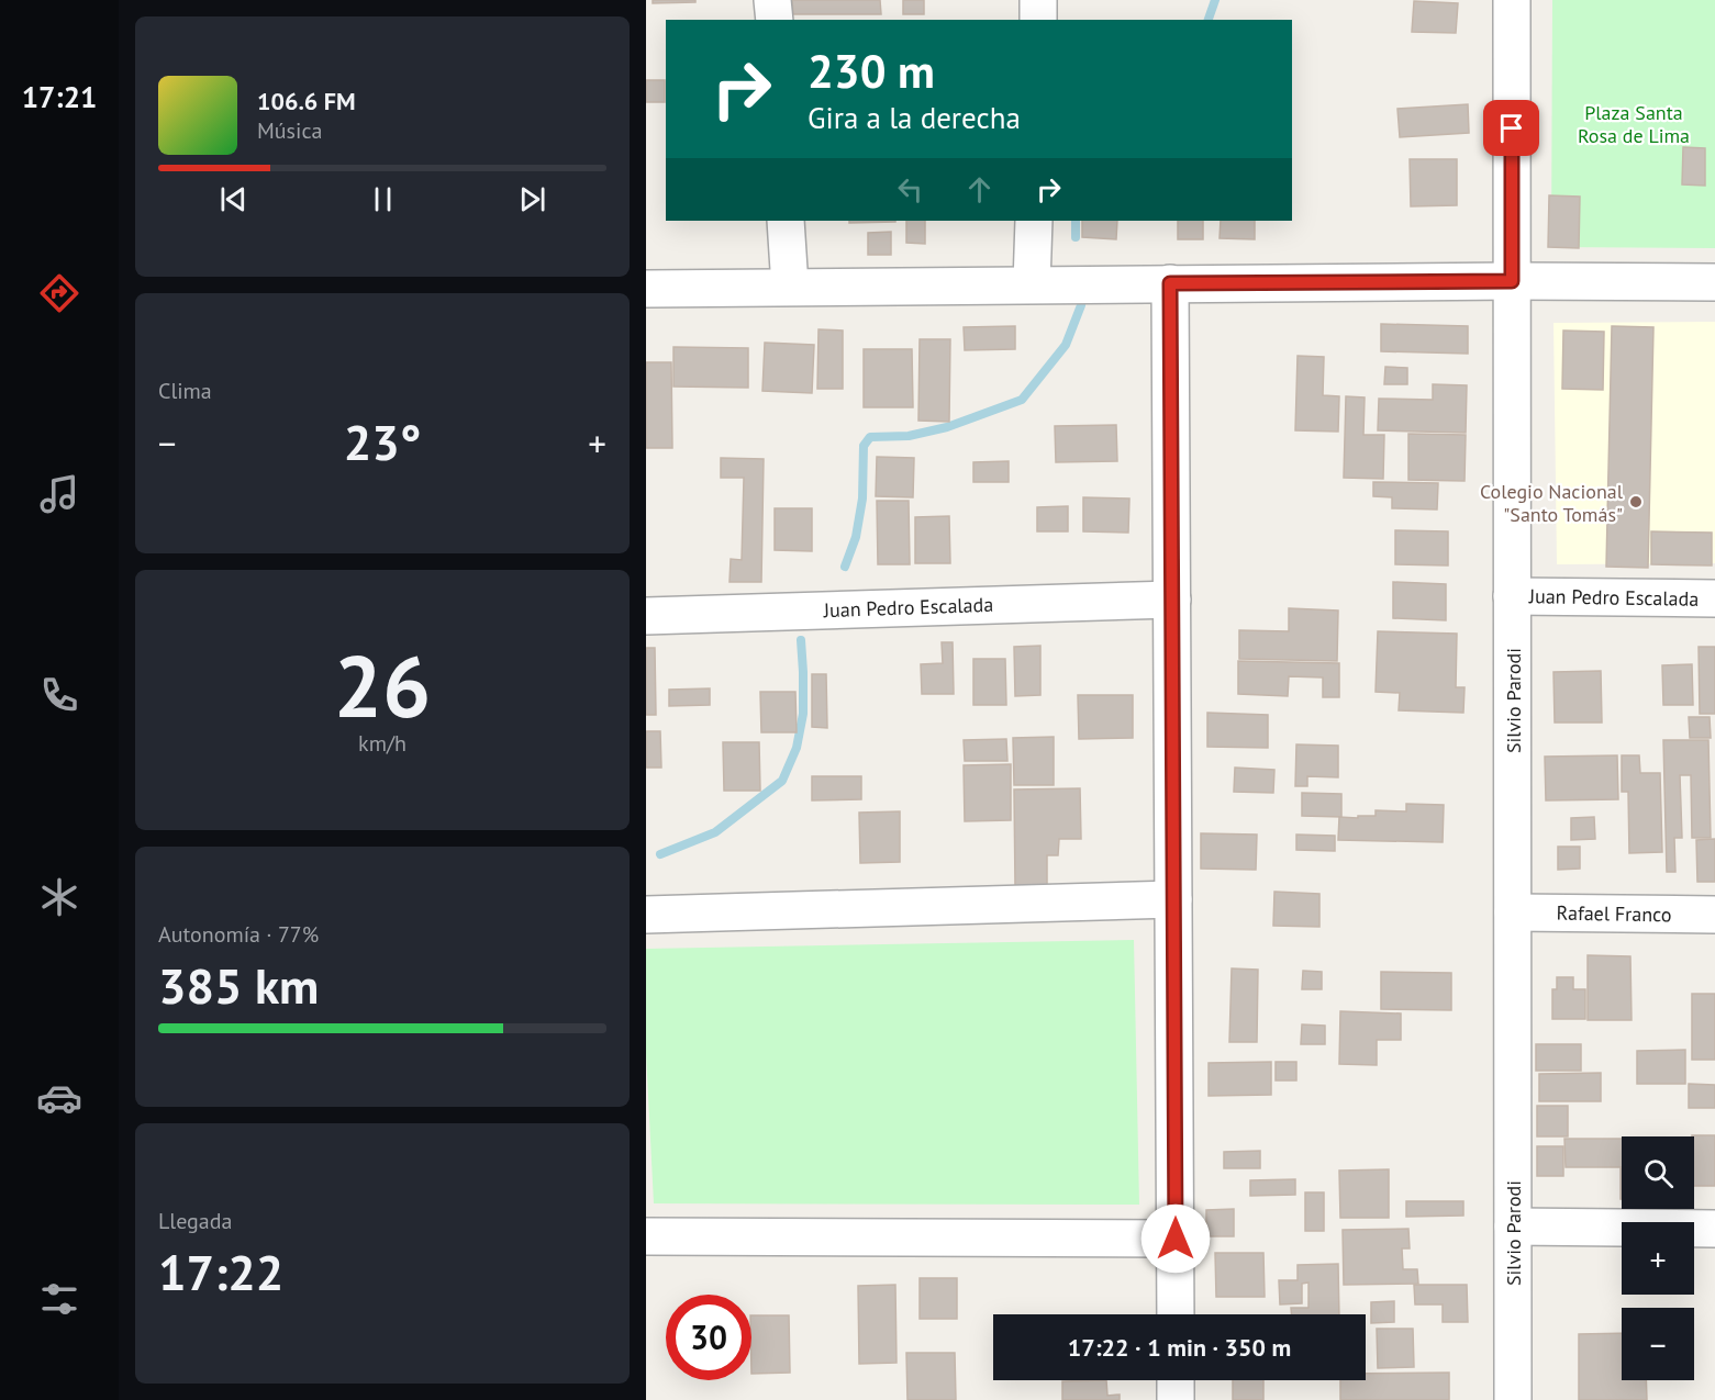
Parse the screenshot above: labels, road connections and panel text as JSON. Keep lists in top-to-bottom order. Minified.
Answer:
{"streets":{"street":["Juan Pedro Escalada","Silvio Parodi","Rafael Franco"]},"crossings":[["Juan Pedro Escalada","Silvio Parodi"],["Silvio Parodi","Rafael Franco"]],"parks":["Plaza Santa Rosa de Lima"],"places":["Colegio Nacional \"Santo Tomás\""],"page":{"tabs":"17:21","turn":["230 m","Gira a la derecha"],"song":["106.6 FM","Música"],"tile":["Clima",["26","km/h"],["Autonomía · 77%","385 km"],["Llegada","17:22"]],"heat":["−","23°","+"],"map_buttons":["+","−"],"limit":"30","trip":"17:22 · 1 min · 350 m"}}
